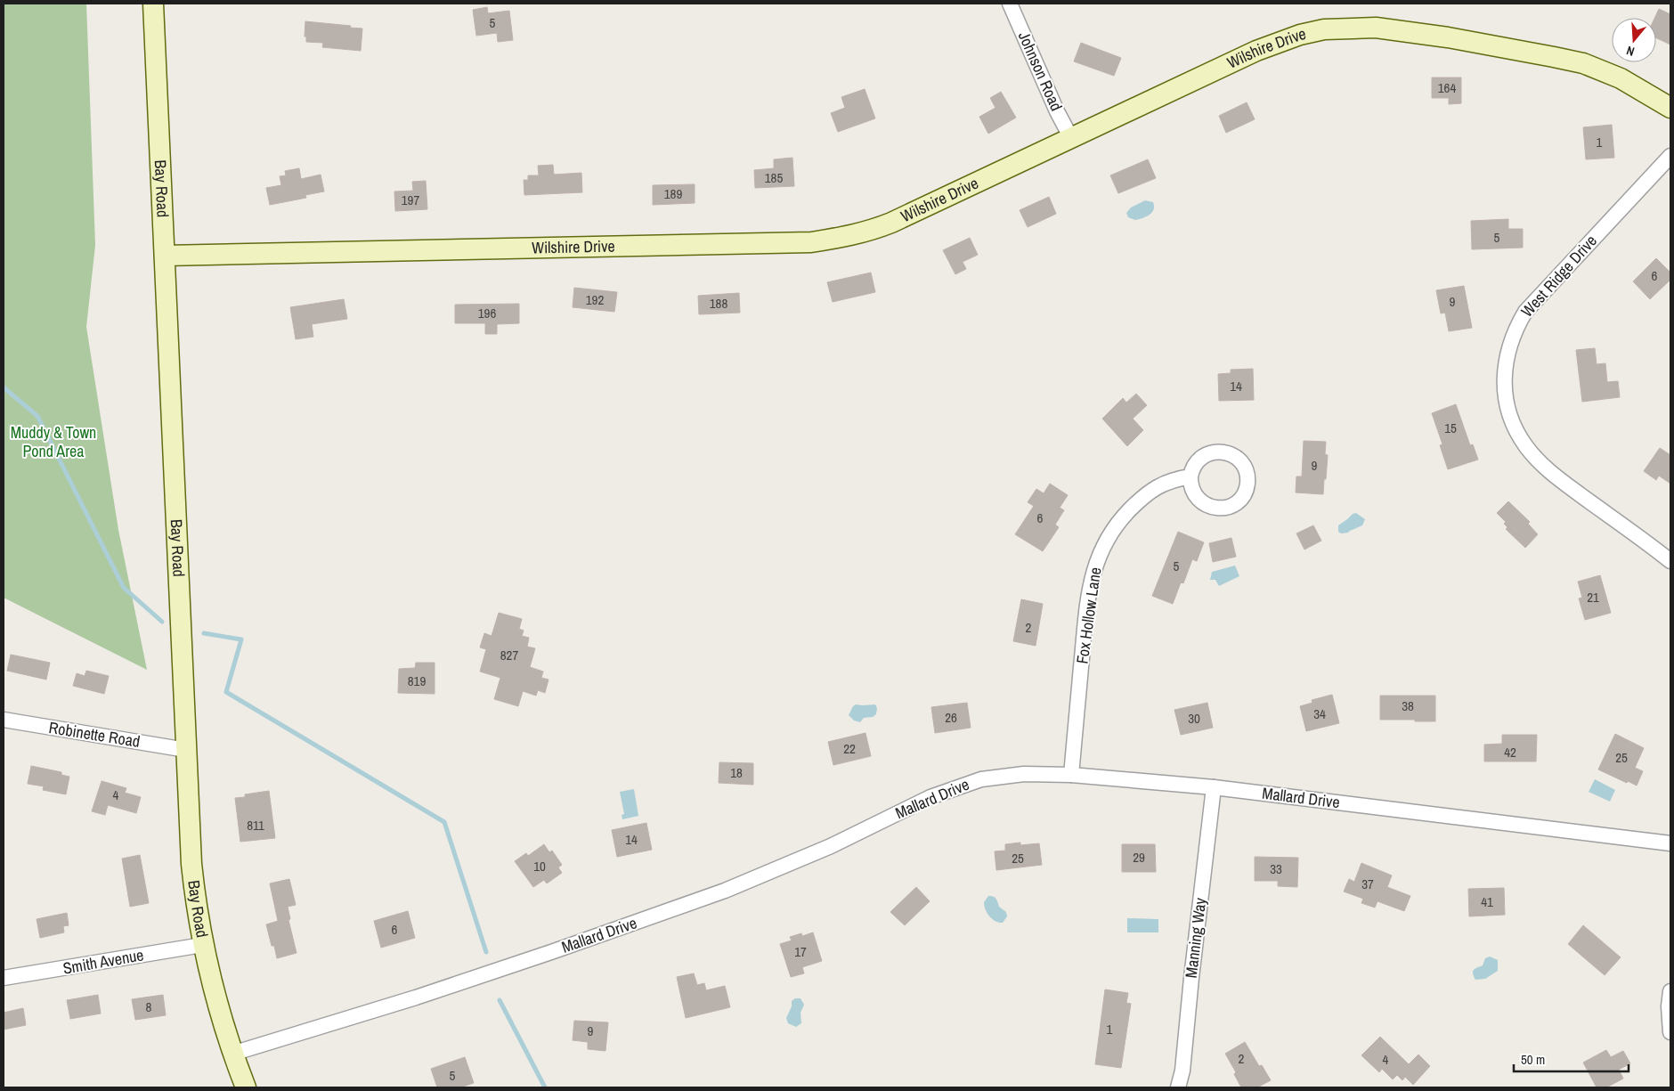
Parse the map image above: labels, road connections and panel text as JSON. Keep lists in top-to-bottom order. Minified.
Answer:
{"streets":{"street":["Wilshire Drive","Johnson Road","Bay Road","West Ridge Drive","Fox Hollow Lane","Robinette Road","Mallard Drive","Manning Way","Smith Avenue"]},"crossings":[["Wilshire Drive","Johnson Road"],["Wilshire Drive","Bay Road"],["Bay Road","Robinette Road"],["Bay Road","Mallard Drive"],["Bay Road","Smith Avenue"],["Fox Hollow Lane","Mallard Drive"],["Mallard Drive","Manning Way"]],"parks":["Muddy & Town Pond Area"],"house_numbers":["5","164","1","185","189","197","5","6","192","9","188","196","14","15","9","6","5","21","2","827","819","38","34","26","30","22","42","25","18","4","811","14","29","25","10","33","37","41","6","17","8","1","9","2","4","5"],"scale_bar":"50 m","north":"bottom"}
